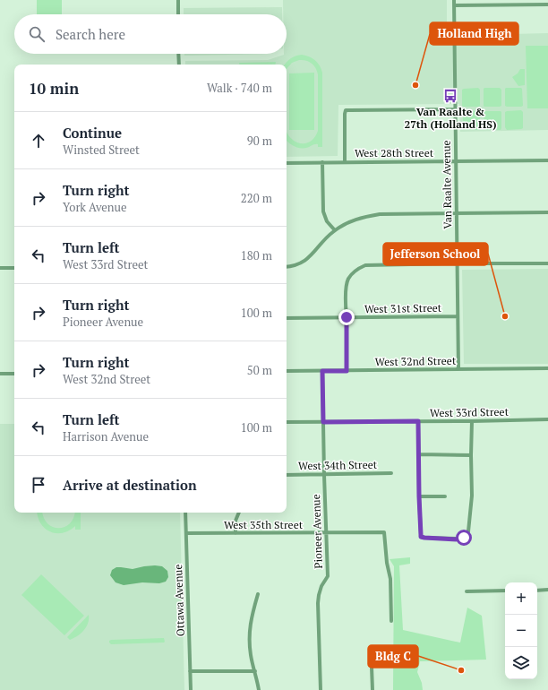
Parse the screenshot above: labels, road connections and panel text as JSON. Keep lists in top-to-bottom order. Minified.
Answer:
{"streets":{"street":["West 28th Street","Van Raalte Avenue","West 31st Street","West 32nd Street","West 33rd Street","West 34th Street","West 35th Street","Pioneer Avenue","Ottawa Avenue"]},"crossings":[["West 28th Street","Van Raalte Avenue"],["Van Raalte Avenue","West 31st Street"],["Van Raalte Avenue","West 32nd Street"],["West 32nd Street","Pioneer Avenue"],["West 33rd Street","Pioneer Avenue"],["West 34th Street","Pioneer Avenue"],["West 35th Street","Pioneer Avenue"],["West 35th Street","Ottawa Avenue"]],"places":{"other":["Holland High","Jefferson School","Bldg C"],"bus stop":["Van Raalte & 27th (Holland HS)"]},"page":{"search":"Search here","heading":["10 min","Walk · 740 m"],"list":[["Continue","Winsted Street","90 m"],["Turn right","York Avenue","220 m"],["Turn left","West 33rd Street","180 m"],["Turn right","Pioneer Avenue","100 m"],["Turn right","West 32nd Street","50 m"],["Turn left","Harrison Avenue","100 m"],"Arrive at destination"],"map_buttons":["+","−"]}}
